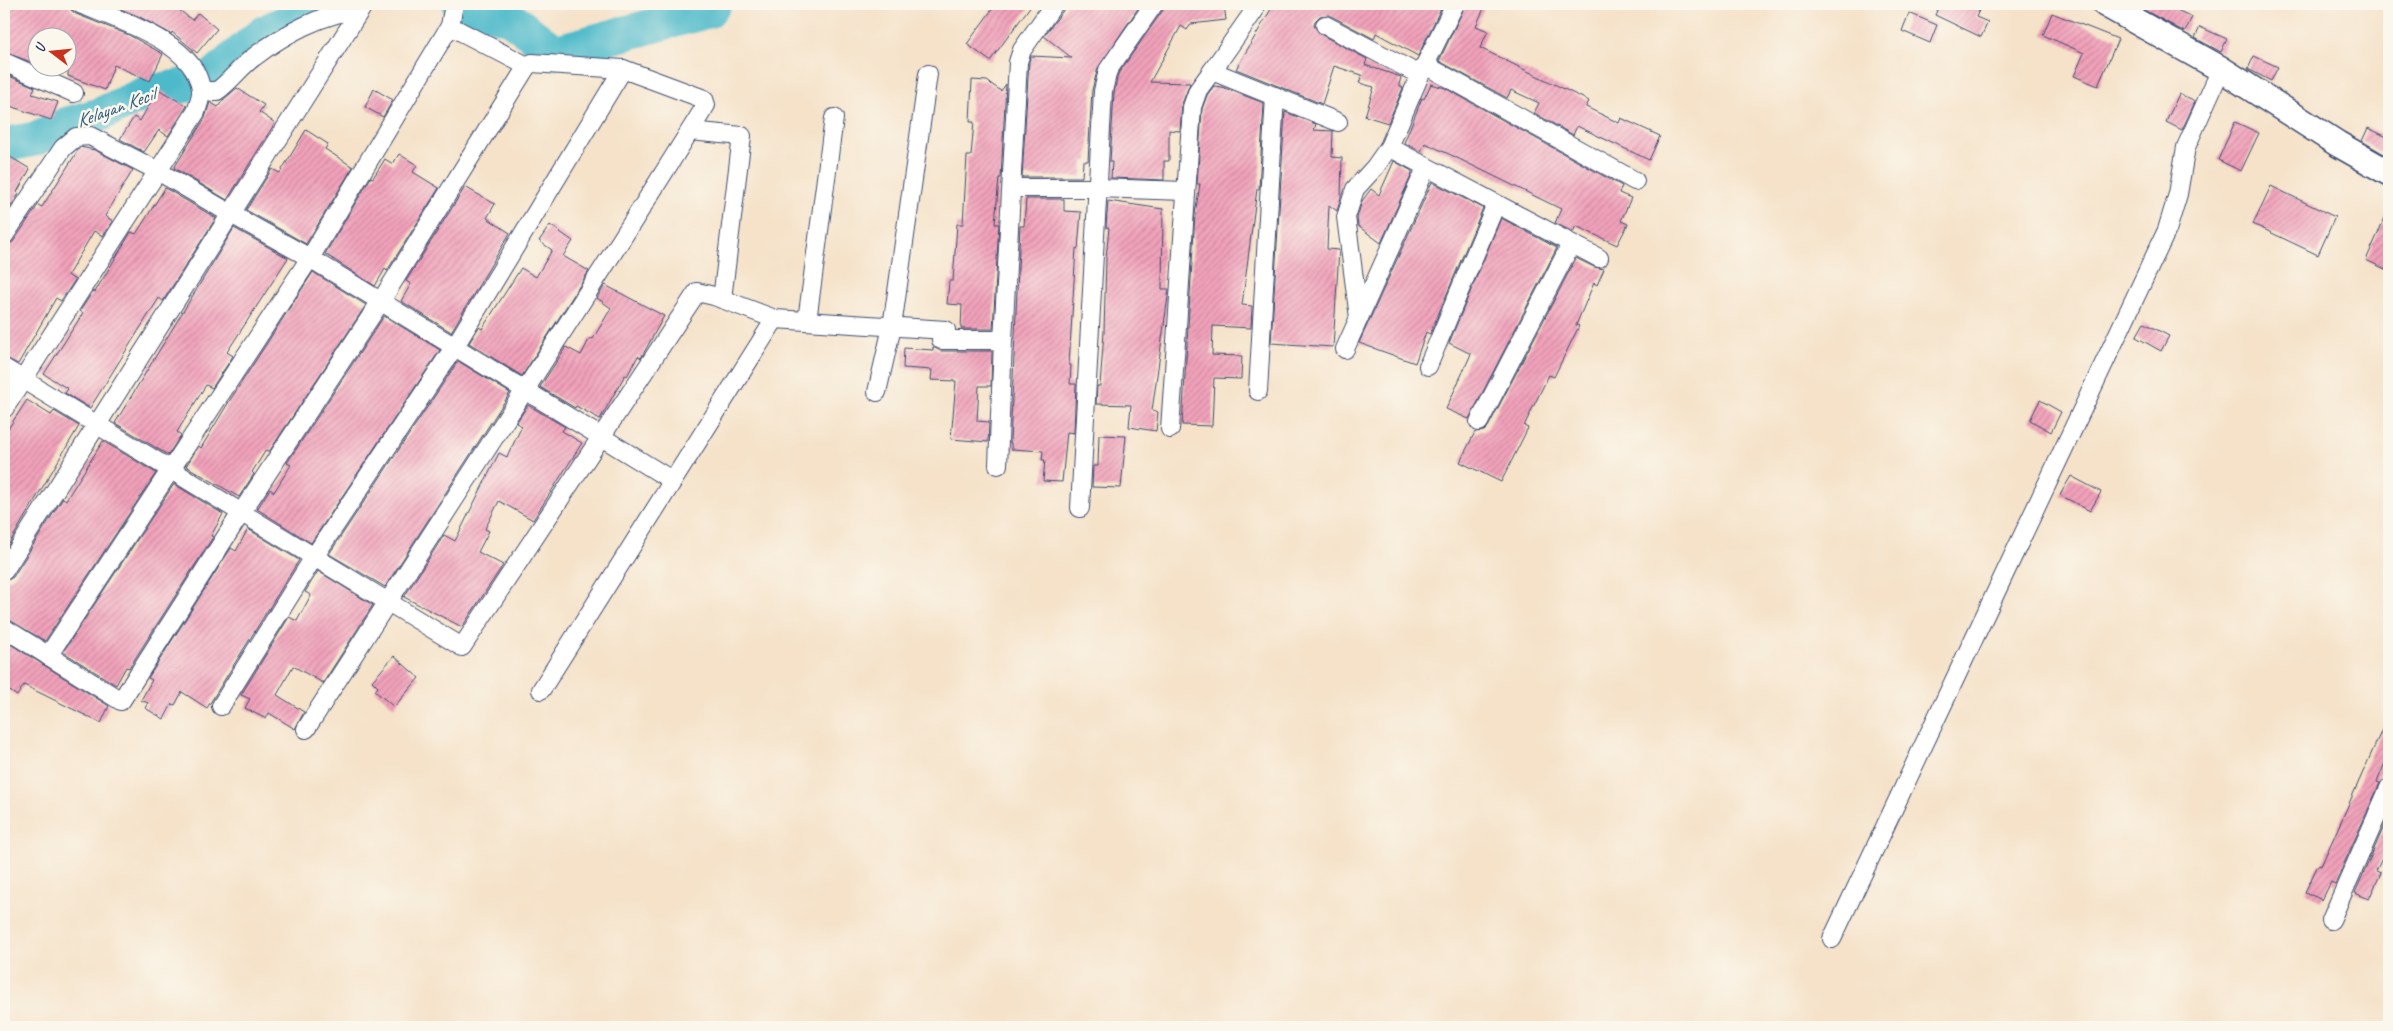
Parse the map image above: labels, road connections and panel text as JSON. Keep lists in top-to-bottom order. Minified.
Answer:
{"water":["Kelayan Kecil"],"north":"left"}
